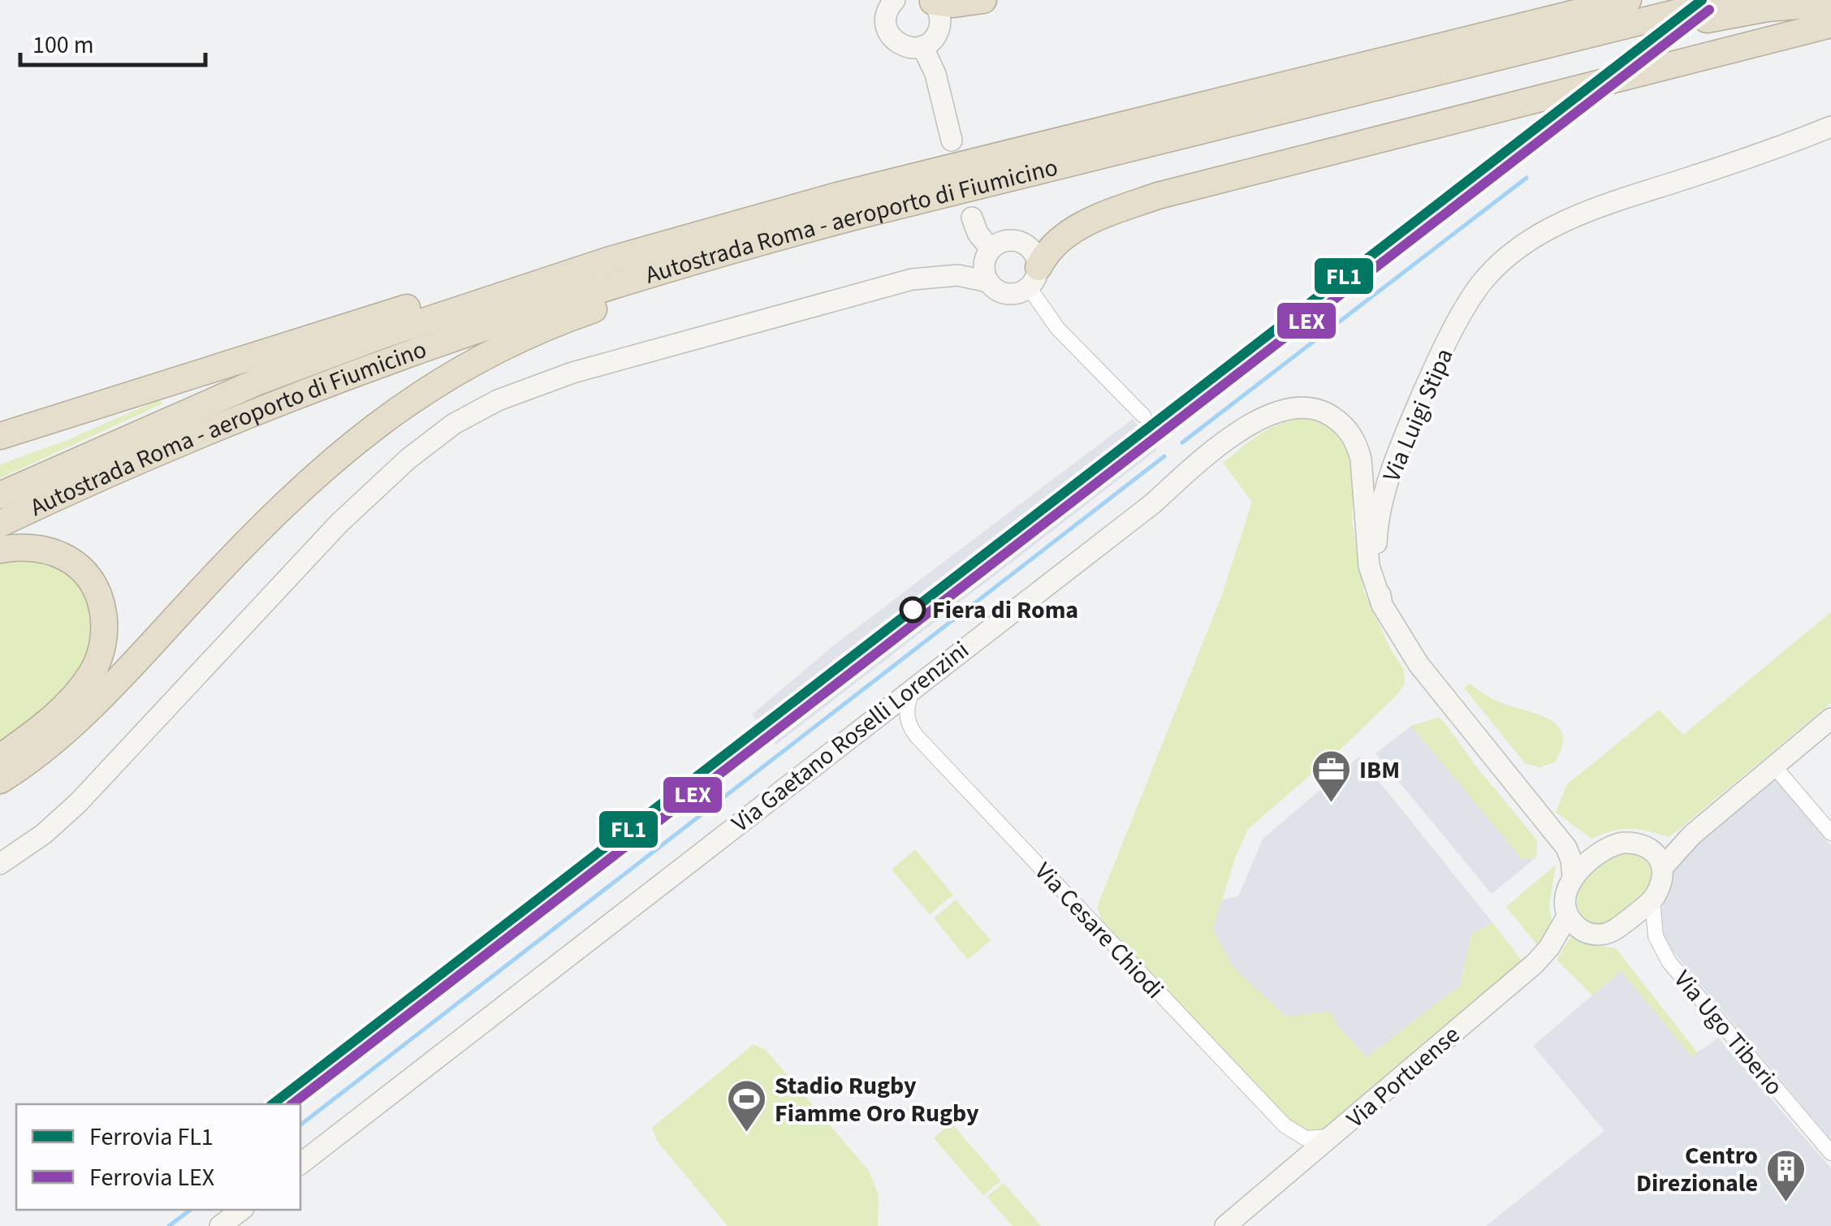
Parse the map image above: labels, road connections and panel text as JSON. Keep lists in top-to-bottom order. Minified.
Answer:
{"streets":{"highway":["Autostrada Roma - aeroporto di Fiumicino"],"street":["Via Luigi Stipa","Via Gaetano Roselli Lorenzini","Via Cesare Chiodi","Via Ugo Tiberio","Via Portuense"]},"crossings":[["Via Luigi Stipa","Via Gaetano Roselli Lorenzini"],["Via Luigi Stipa","Via Ugo Tiberio"],["Via Luigi Stipa","Via Portuense"],["Via Gaetano Roselli Lorenzini","Via Cesare Chiodi"],["Via Cesare Chiodi","Via Portuense"],["Via Ugo Tiberio","Via Portuense"]],"places":{"other":["Fiera di Roma"],"office":["IBM"],"sports":["Stadio Rugby Fiamme Oro Rugby"],"building":["Centro Direzionale"]},"lines":["rail line FL1","rail line LEX"],"legend":["Ferrovia FL1","Ferrovia LEX"],"scale_bar":"100 m"}
